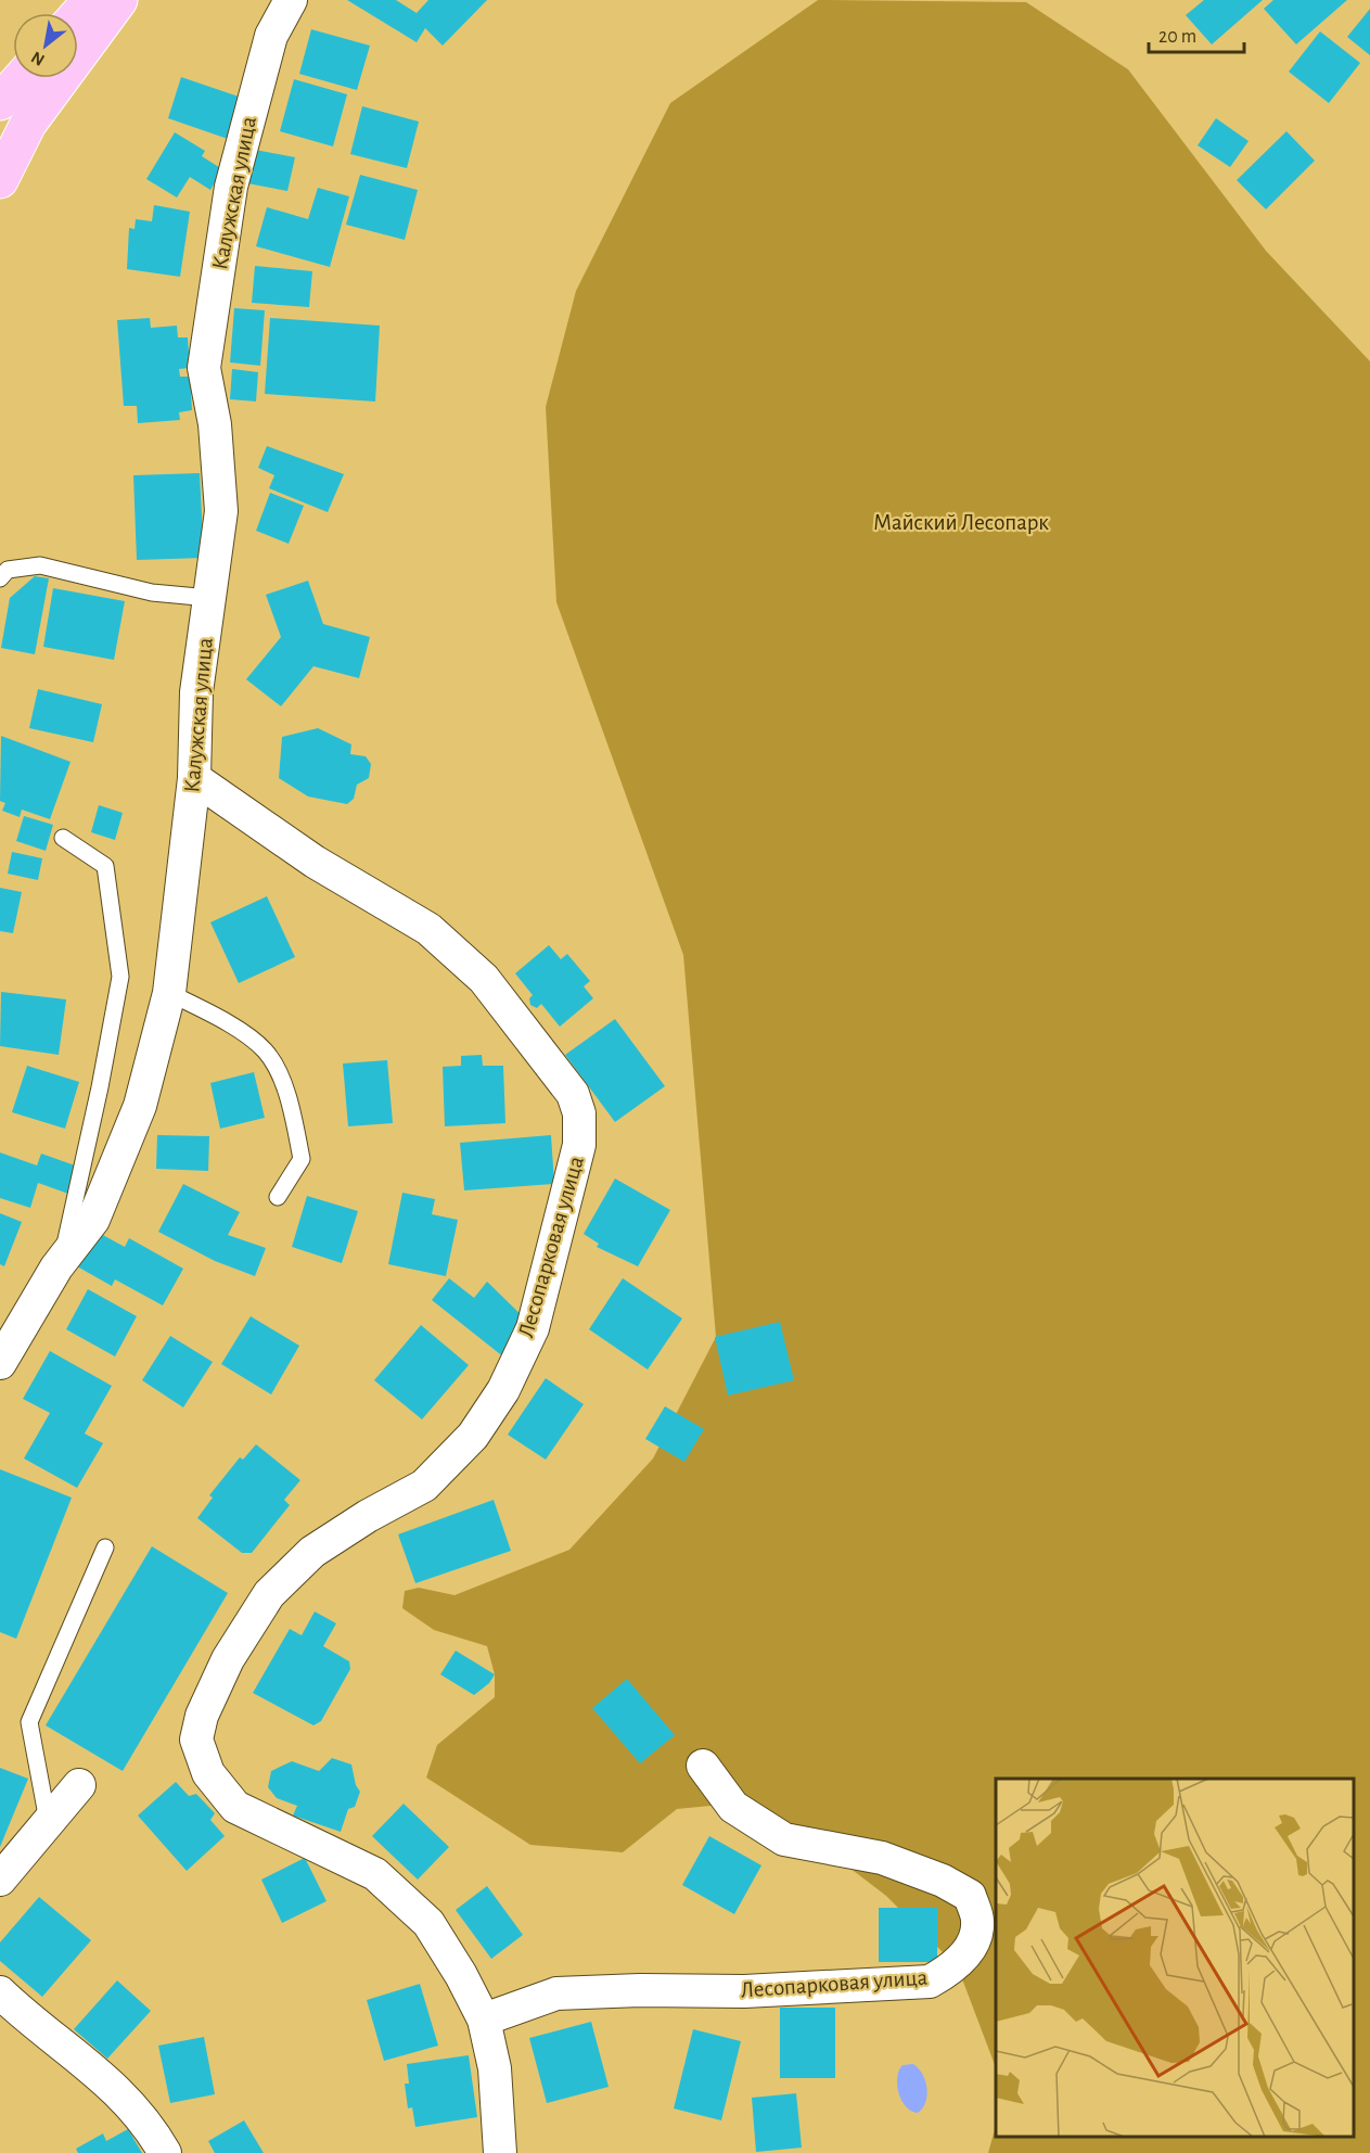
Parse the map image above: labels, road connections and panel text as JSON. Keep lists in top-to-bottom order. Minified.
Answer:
{"streets":{"street":["Калужская улица","Лесопарковая улица"]},"crossings":[["Калужская улица","Лесопарковая улица"]],"parks":["Майский Лесопарк"],"scale_bar":"20 m","north":"bottom left"}
